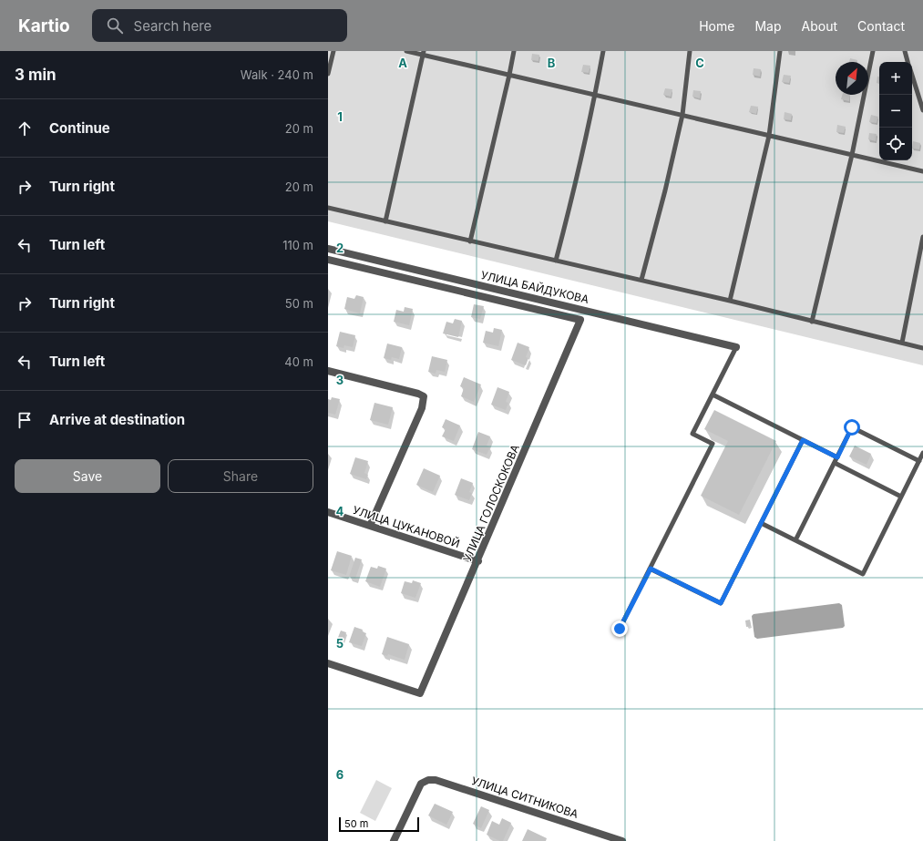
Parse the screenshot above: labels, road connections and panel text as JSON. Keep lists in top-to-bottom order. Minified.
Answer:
{"streets":{"street":["УЛИЦА БАЙДУКОВА","УЛИЦА ГОЛОСКОКОВА","УЛИЦА ЦУКАНОВОЙ","УЛИЦА СИТНИКОВА"]},"crossings":[["УЛИЦА БАЙДУКОВА","УЛИЦА ГОЛОСКОКОВА"],["УЛИЦА ГОЛОСКОКОВА","УЛИЦА ЦУКАНОВОЙ"]],"scale_bar":"50 m","north":"top right","page":{"header":"Kartio","search":"Search here","nav":["Home","Map","About","Contact"],"heading":["3 min","Walk · 240 m"],"map_buttons":["+","−"],"list":[["Continue","20 m"],["Turn right","20 m"],["Turn left","110 m"],["Turn right","50 m"],["Turn left","40 m"],"Arrive at destination"],"buttons":["Save","Share"],"scale":"50 m"},"grid":{"columns":["A","B","C"],"rows":["1","2","3","4","5","6"]}}
